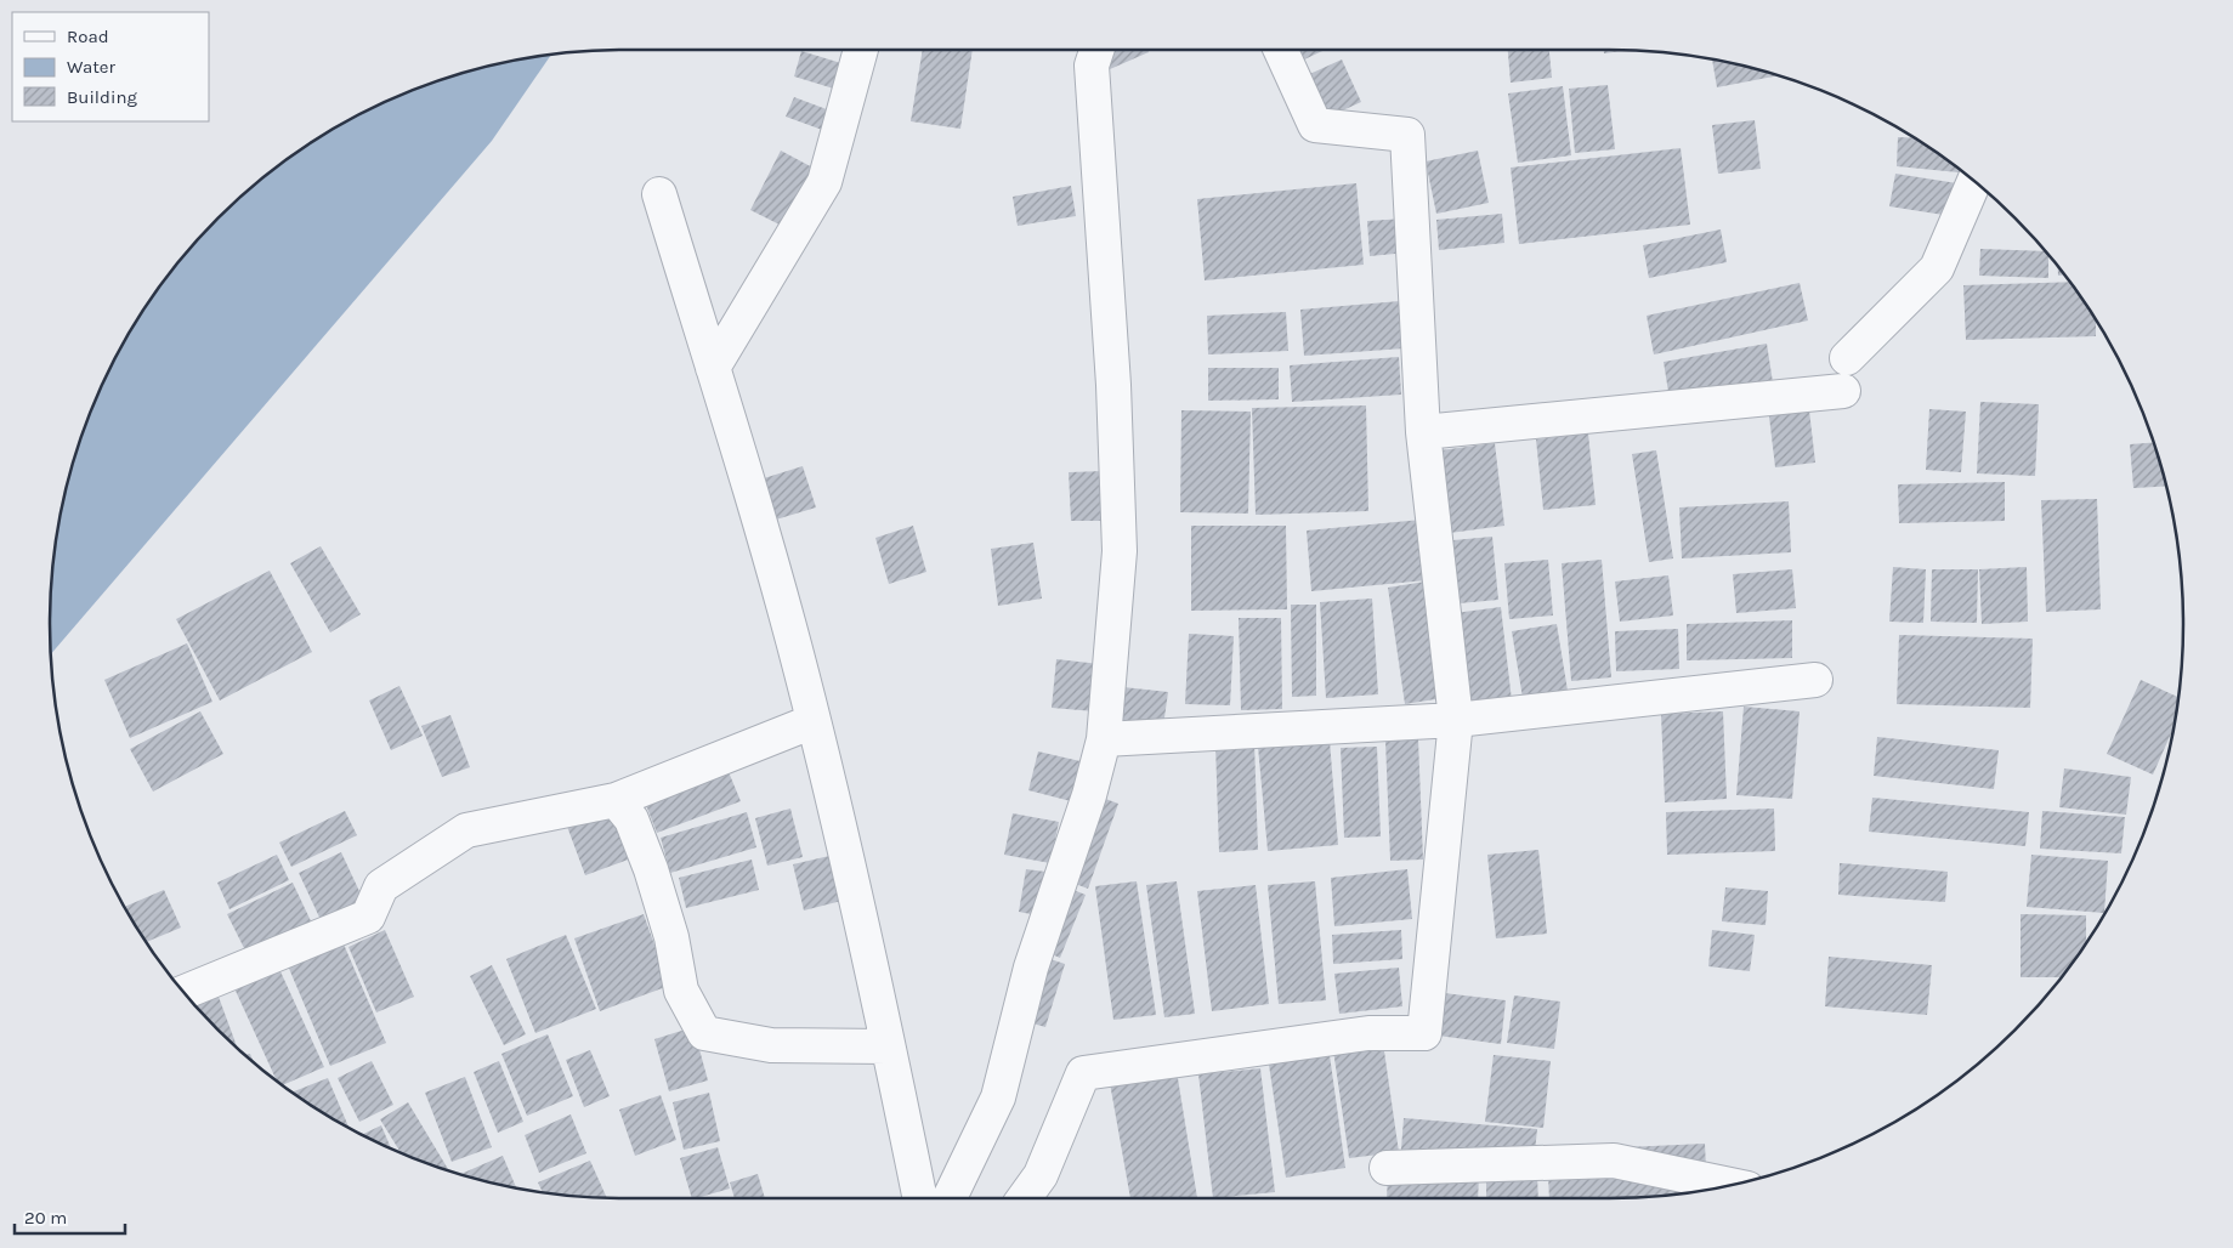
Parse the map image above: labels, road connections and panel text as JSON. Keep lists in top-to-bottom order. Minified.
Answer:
{"legend":["Road","Water","Building"],"scale_bar":"20 m"}
